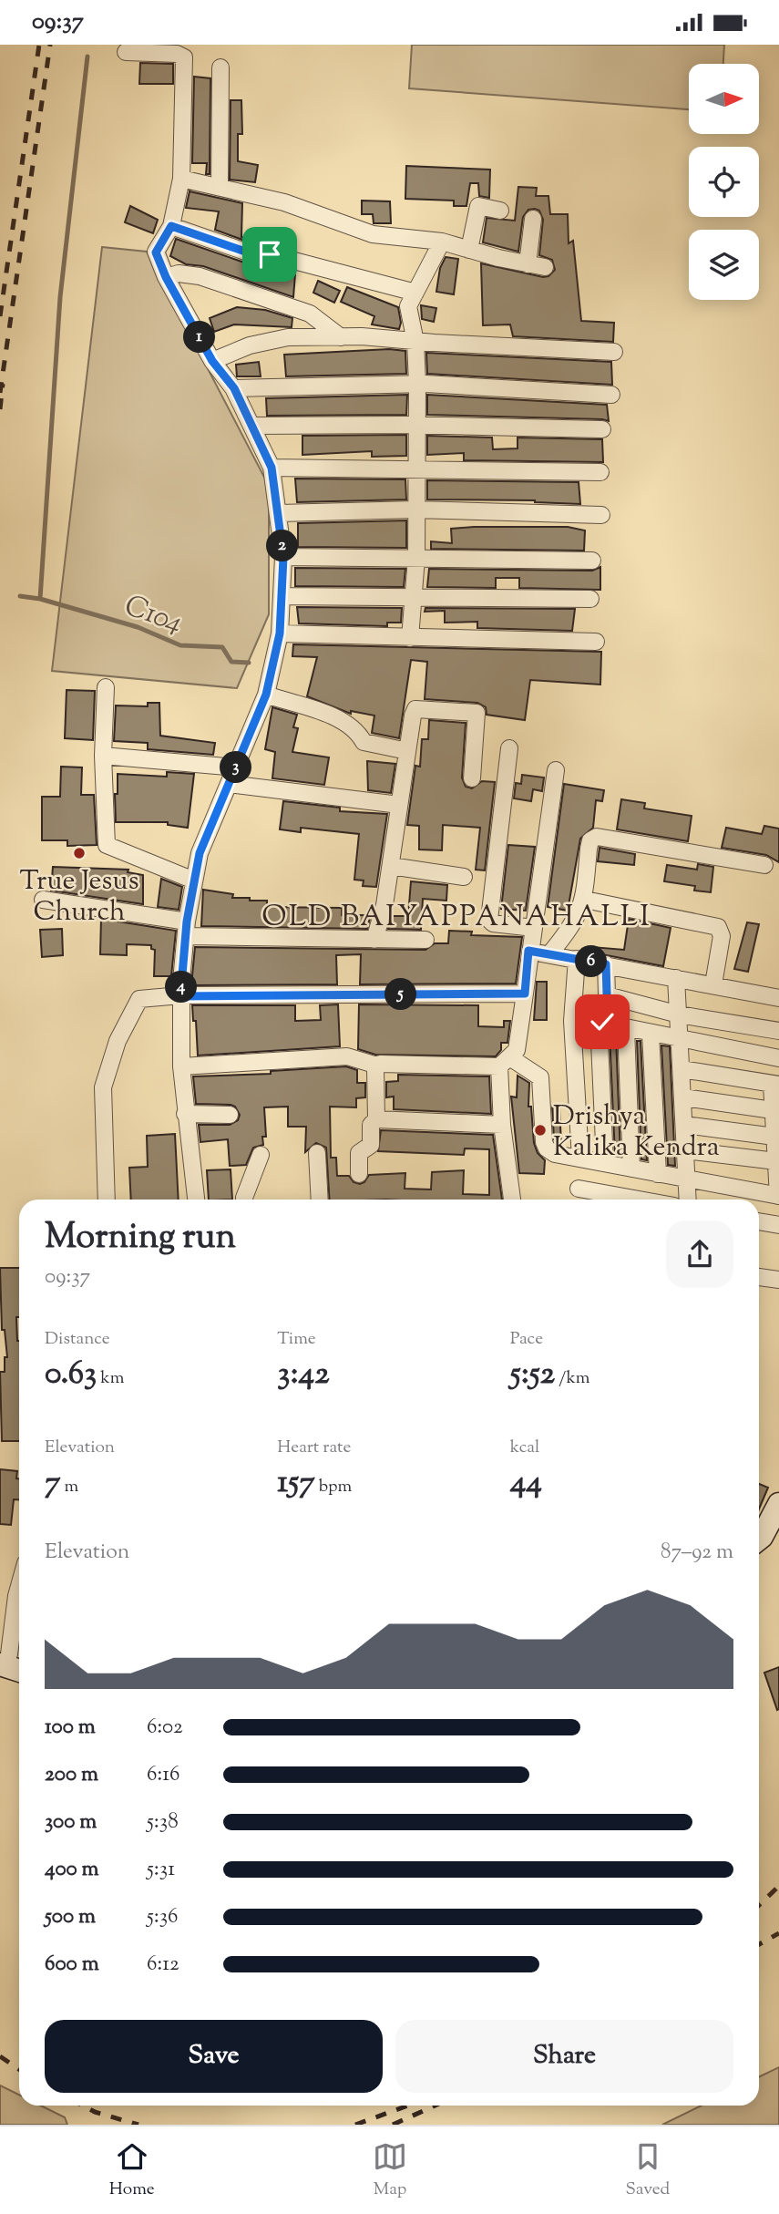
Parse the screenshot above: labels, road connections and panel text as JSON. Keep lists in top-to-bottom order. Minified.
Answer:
{"districts":["OLD BAIYAPPANAHALLI"],"water":["C104"],"places":["True Jesus Church","Drishya Kalika Kendra"],"north":"right","page":{"status":"09:37","pins":["1","2","3","6","4","5"],"heading":["Morning run","09:37"],"stats":[["Distance","0.63 km"],["Time","3:42"],["Pace","5:52 /km"],["Elevation","7 m"],["Heart rate","157 bpm"],["kcal","44"]],"chart":["Elevation","87–92 m"],"list":[{"name":"100 m","note":"6:02"},{"name":"200 m","note":"6:16"},{"name":"300 m","note":"5:38"},{"name":"400 m","note":"5:31"},{"name":"500 m","note":"5:36"},{"name":"600 m","note":"6:12"}],"buttons":["Save","Share"],"tabs":["Home","Map","Saved"]}}
